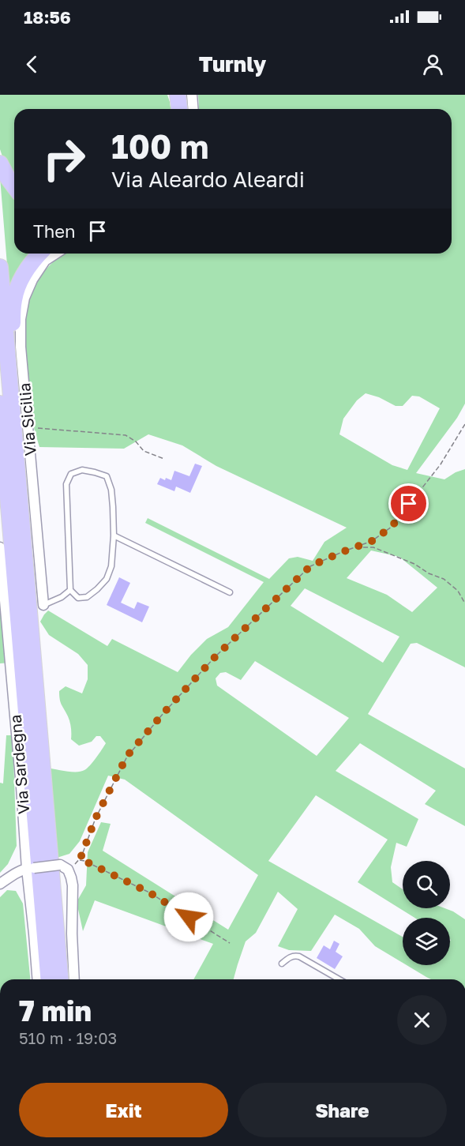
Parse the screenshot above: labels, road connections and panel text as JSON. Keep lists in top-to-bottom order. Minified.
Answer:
{"streets":{"street":["Via Sicilia","Via Sardegna"]},"page":{"status":"18:56","header":"Turnly","turn":["100 m","Via Aleardo Aleardi"],"then":"Then","heading":["7 min","510 m · 19:03"],"buttons":["Exit","Share"]}}
